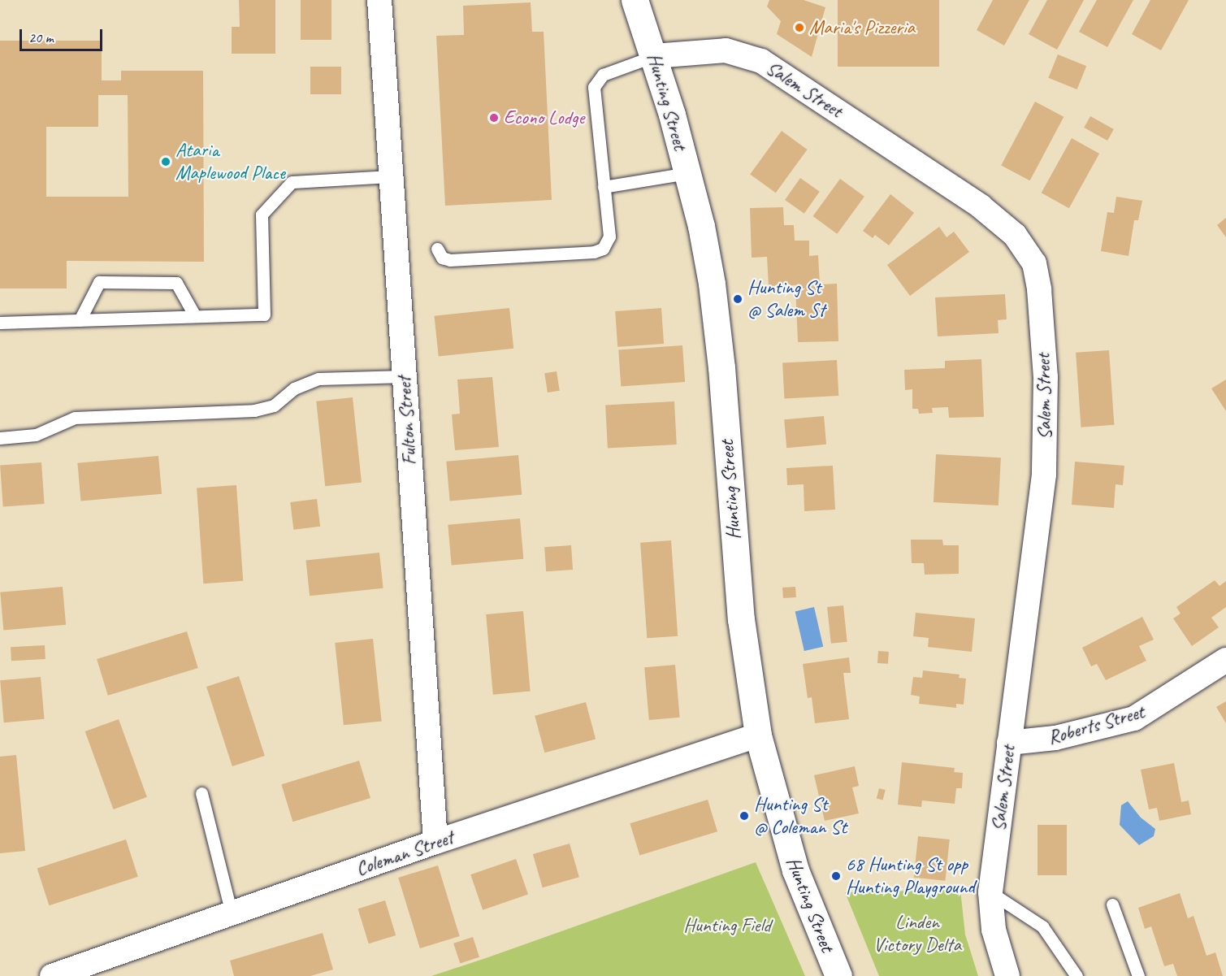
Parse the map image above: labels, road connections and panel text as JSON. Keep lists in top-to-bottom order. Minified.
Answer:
{"streets":{"main road":["Hunting Street"],"street":["Salem Street","Fulton Street","Roberts Street","Coleman Street"]},"crossings":[["Salem Street","Hunting Street"],["Salem Street","Roberts Street"],["Hunting Street","Coleman Street"],["Fulton Street","Coleman Street"]],"parks":["Linden Victory Delta","Hunting Field"],"places":["Maria's Pizzeria","Econo Lodge","Ataria Maplewood Place","Hunting St @ Salem St","Hunting St @ Coleman St","68 Hunting St opp Hunting Playground"],"scale_bar":"20 m"}
